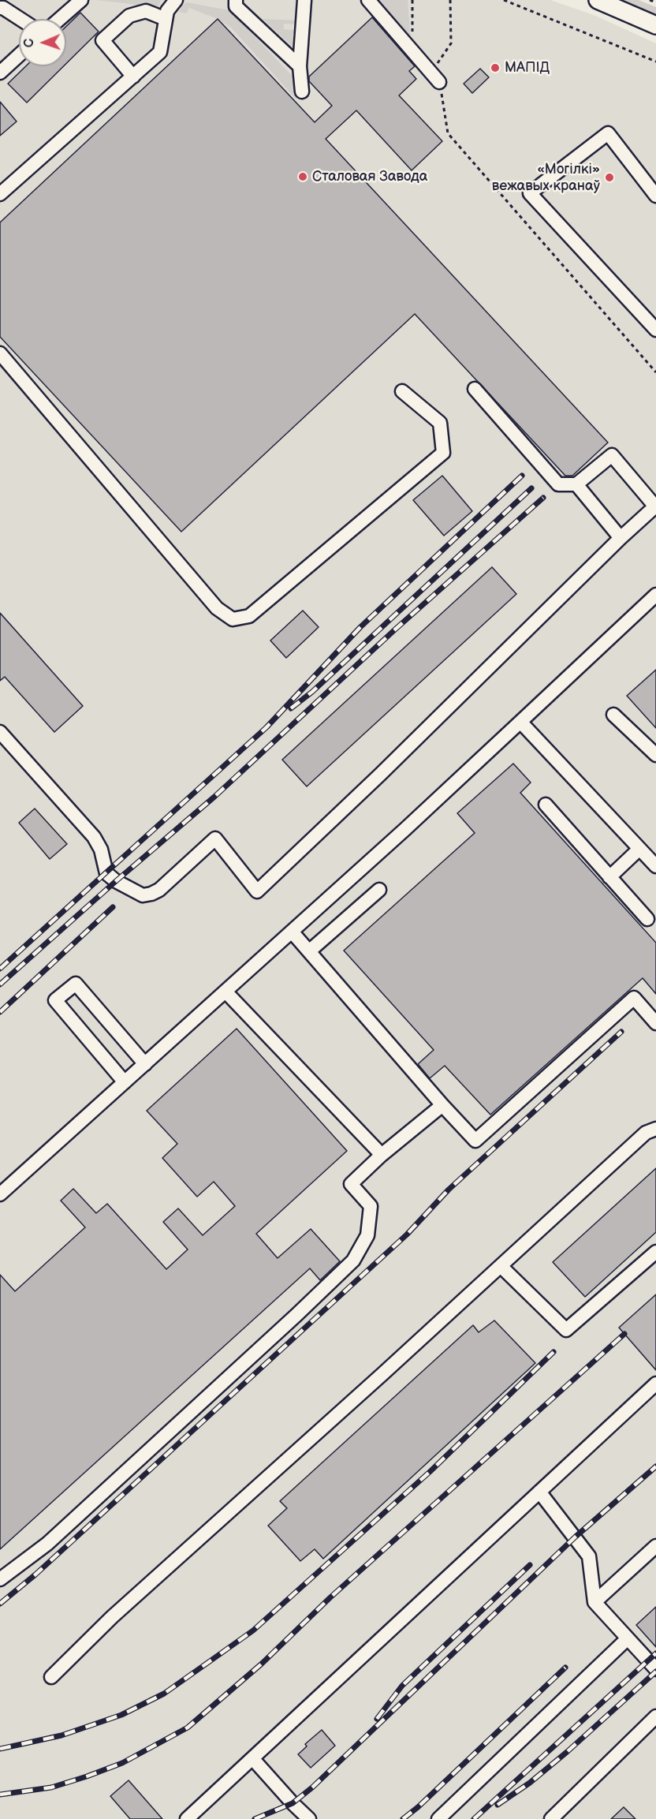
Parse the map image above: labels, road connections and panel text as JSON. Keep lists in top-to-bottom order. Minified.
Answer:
{"places":["МАПІД","Сталовая Завода","«Могілкі» вежавых кранаў"],"north":"left"}
